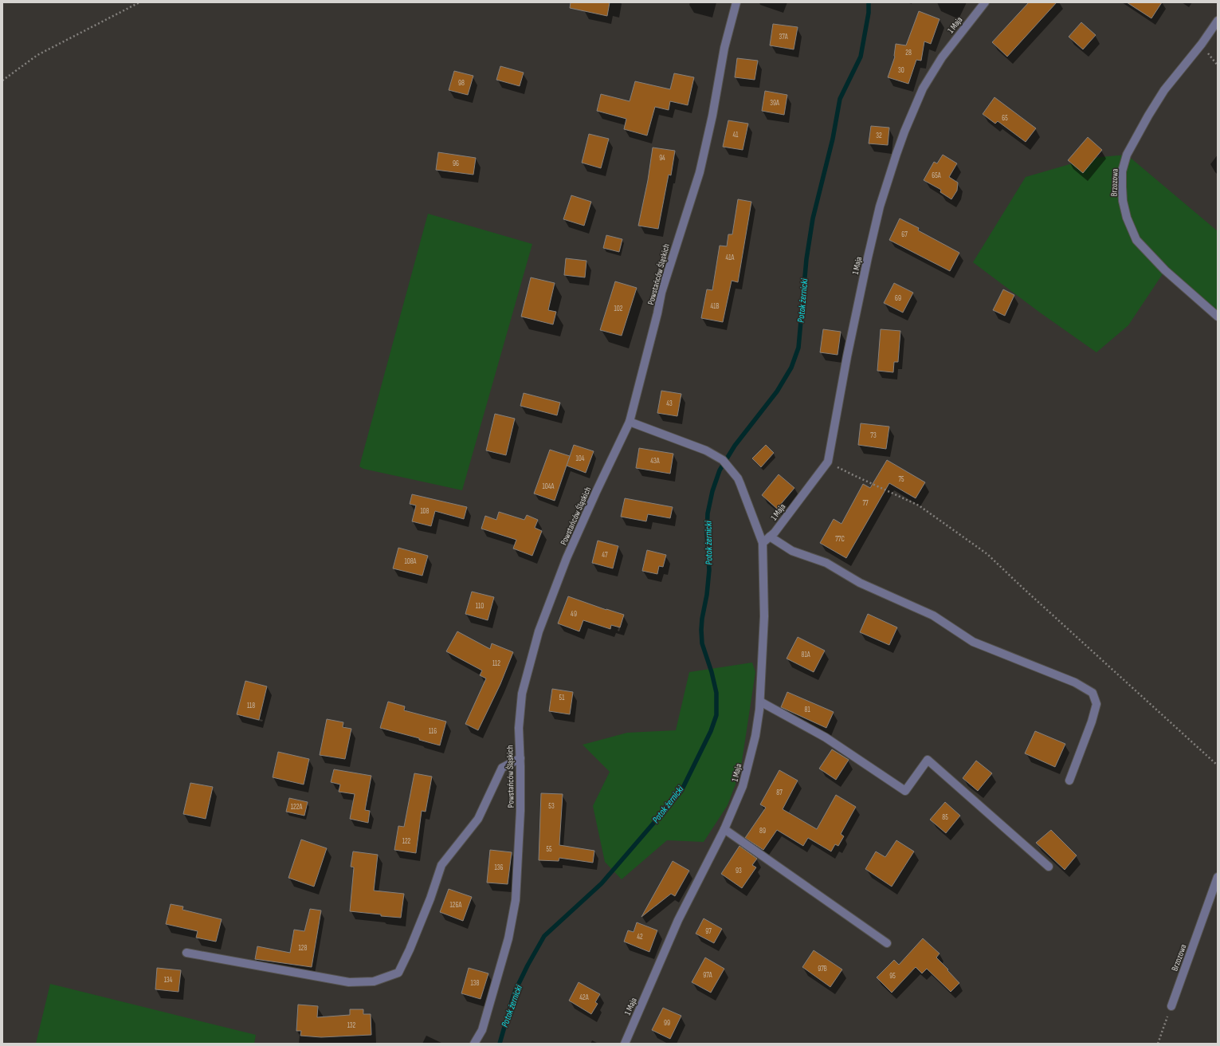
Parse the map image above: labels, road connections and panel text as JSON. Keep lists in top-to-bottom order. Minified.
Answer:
{"streets":{"street":["1 Maja","Brzozowa","Powstańców Śląskich"]},"water":["Potok żernicki"],"house_numbers":["37A","28","30","98","39A","65","41","32","94","96","65A","67","41A","69","41B","102","43","73","104","43A","75","104A","77","108","77C","47","108A","110","49","81A","112","51","118","81","116","87","53","122A","85","89","122","55","136","93","126A","97","42","128","97B","97A","95","134","138","42A","99","132"]}
